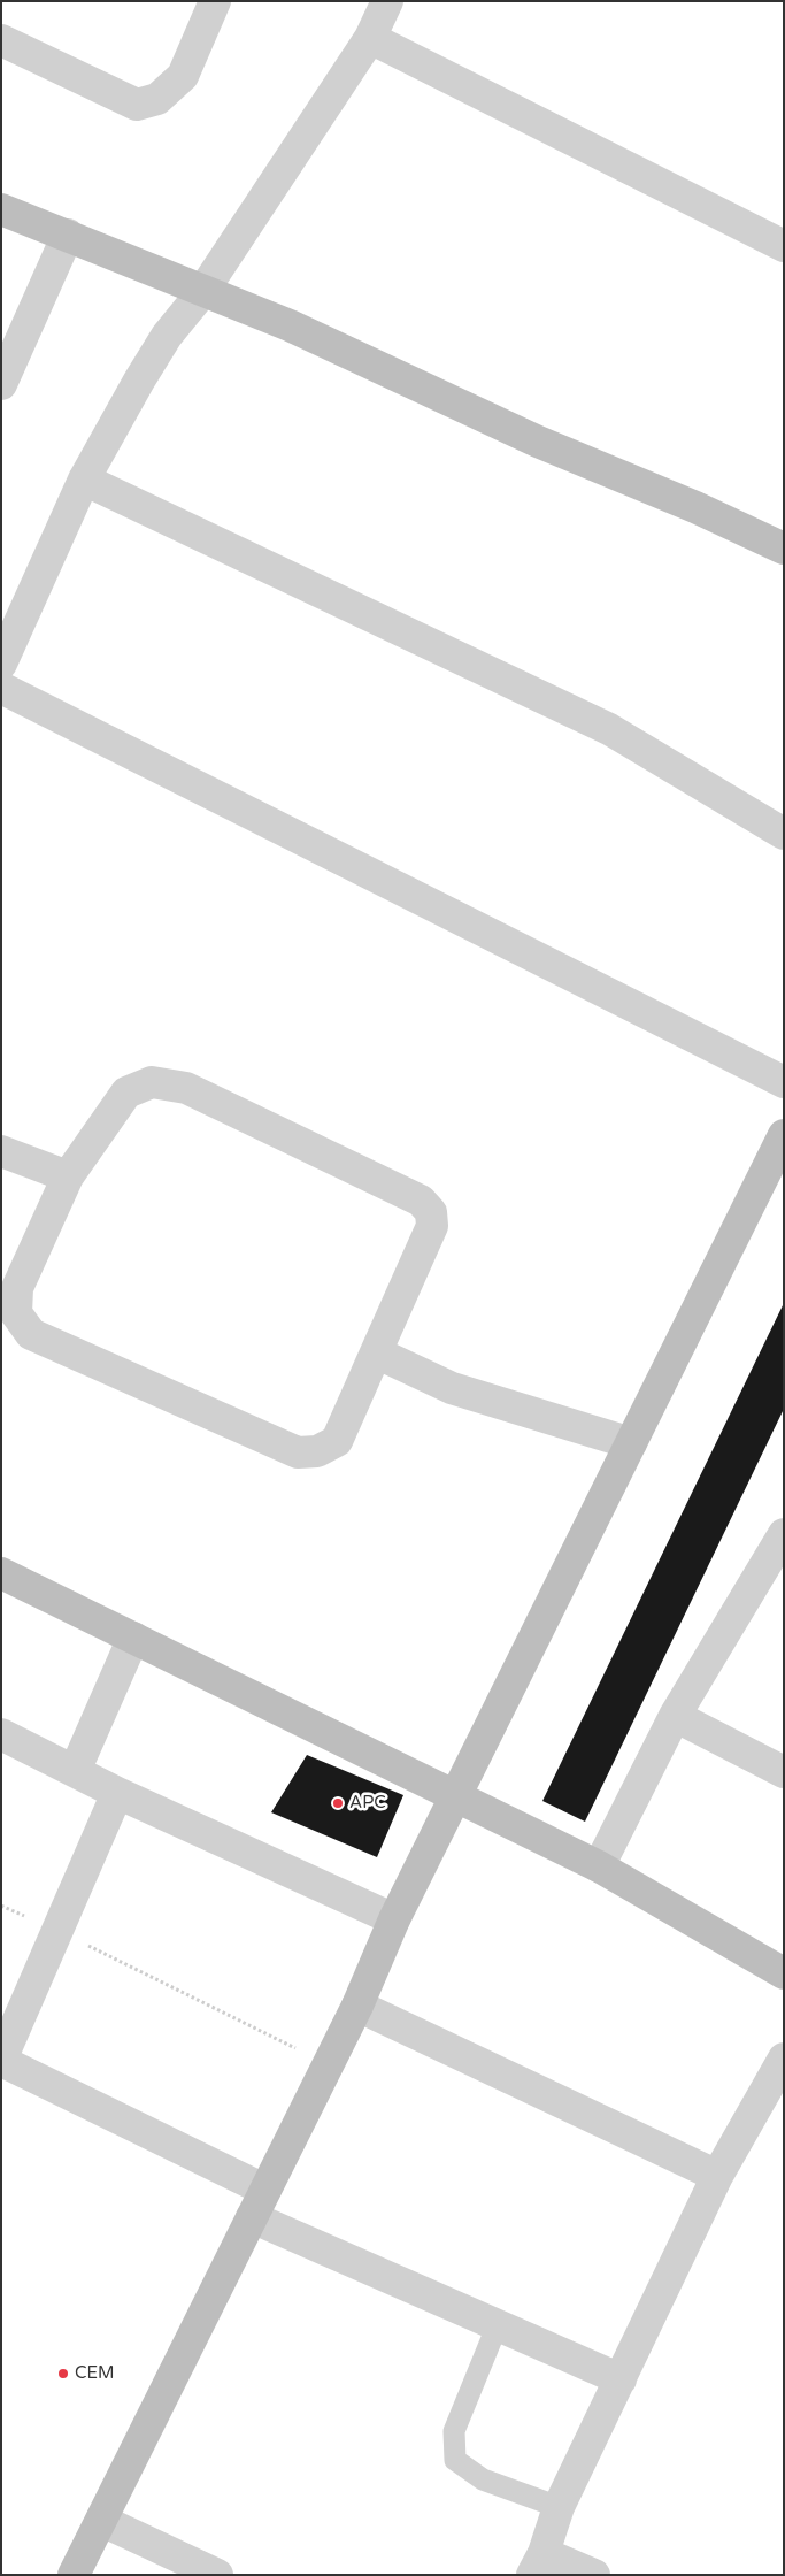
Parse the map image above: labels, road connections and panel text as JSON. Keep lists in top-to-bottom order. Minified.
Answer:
{"places":["APC","CEM"]}
